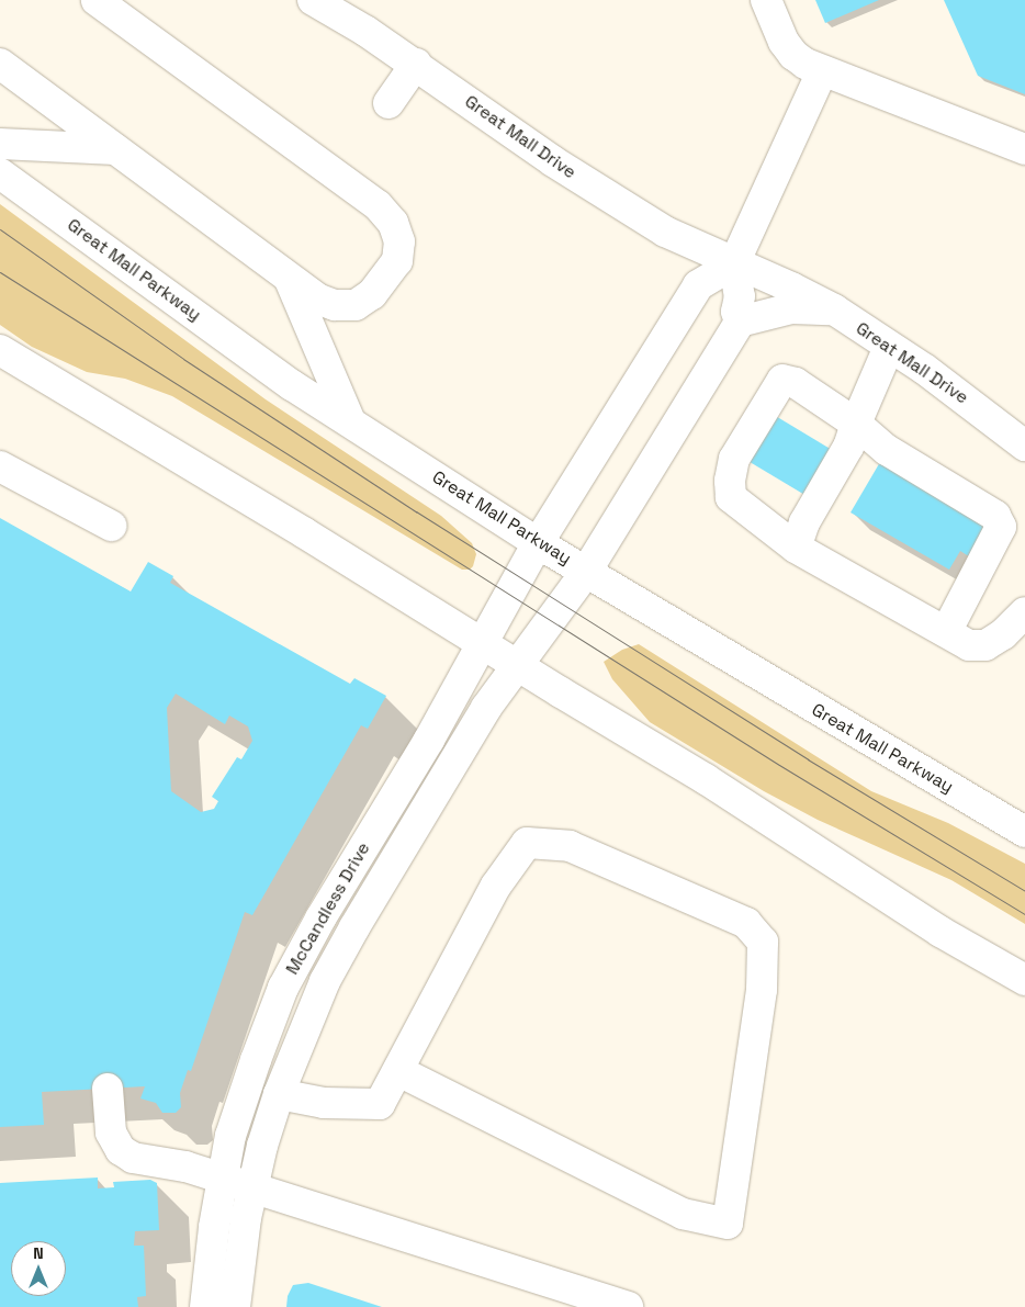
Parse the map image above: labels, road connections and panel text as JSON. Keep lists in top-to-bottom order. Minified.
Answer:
{"streets":{"main road":["Great Mall Drive","Great Mall Parkway","McCandless Drive"]},"crossings":[["Great Mall Parkway","McCandless Drive"]],"north":"top"}
